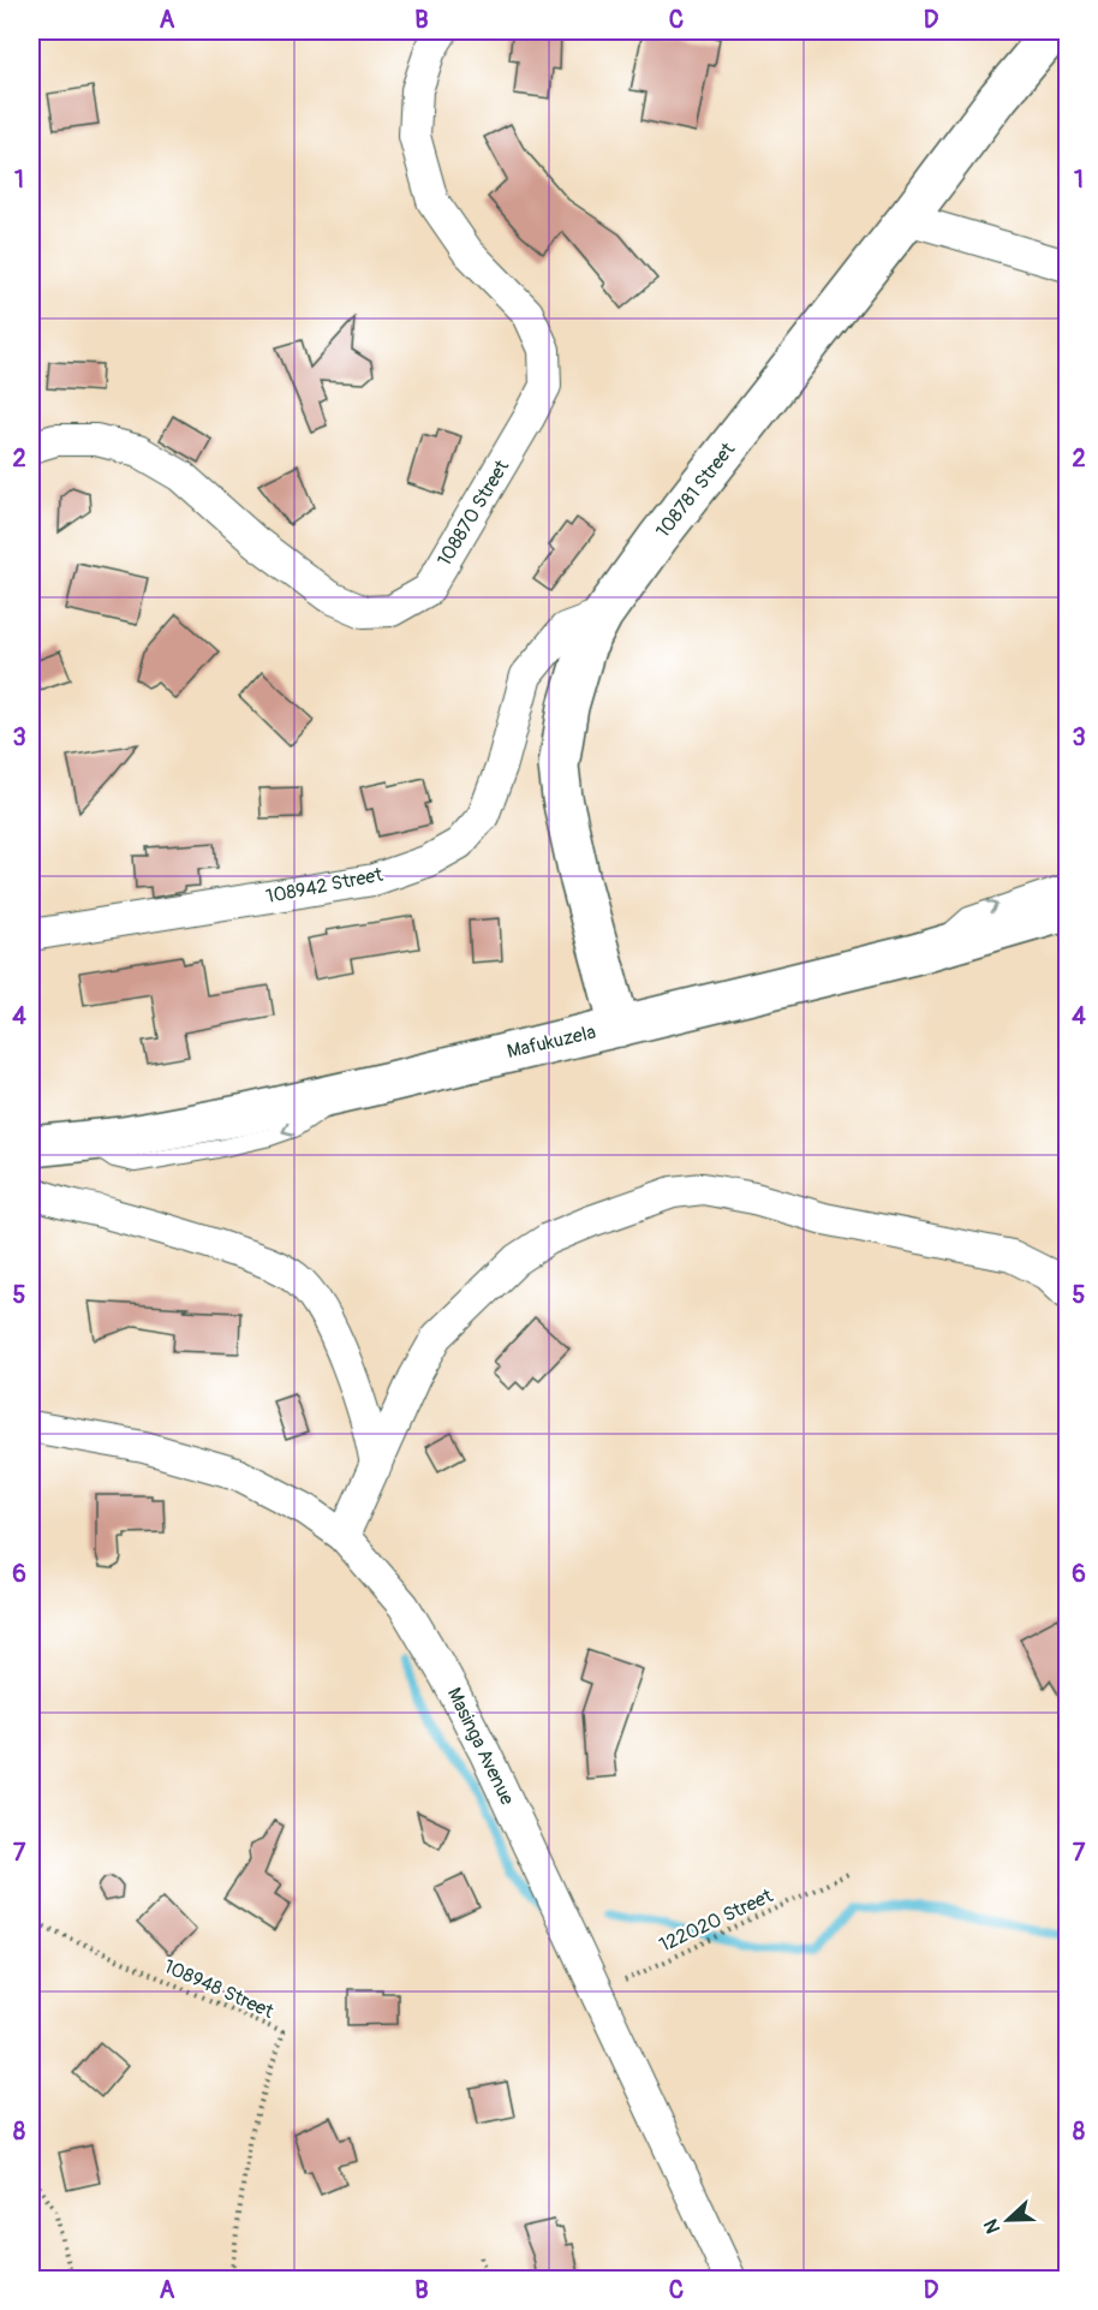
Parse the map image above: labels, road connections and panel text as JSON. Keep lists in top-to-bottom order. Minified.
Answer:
{"streets":{"street":["108781 Street","108870 Street","108942 Street","Mafukuzela","Masinga Avenue"],"path":["122020 Street","108948 Street"]},"crossings":[["108781 Street","108942 Street"],["108781 Street","Mafukuzela"],["Masinga Avenue","122020 Street"]],"north":"left","grid":{"columns":["A","B","C","D"],"rows":["1","2","3","4","5","6","7","8"]}}
